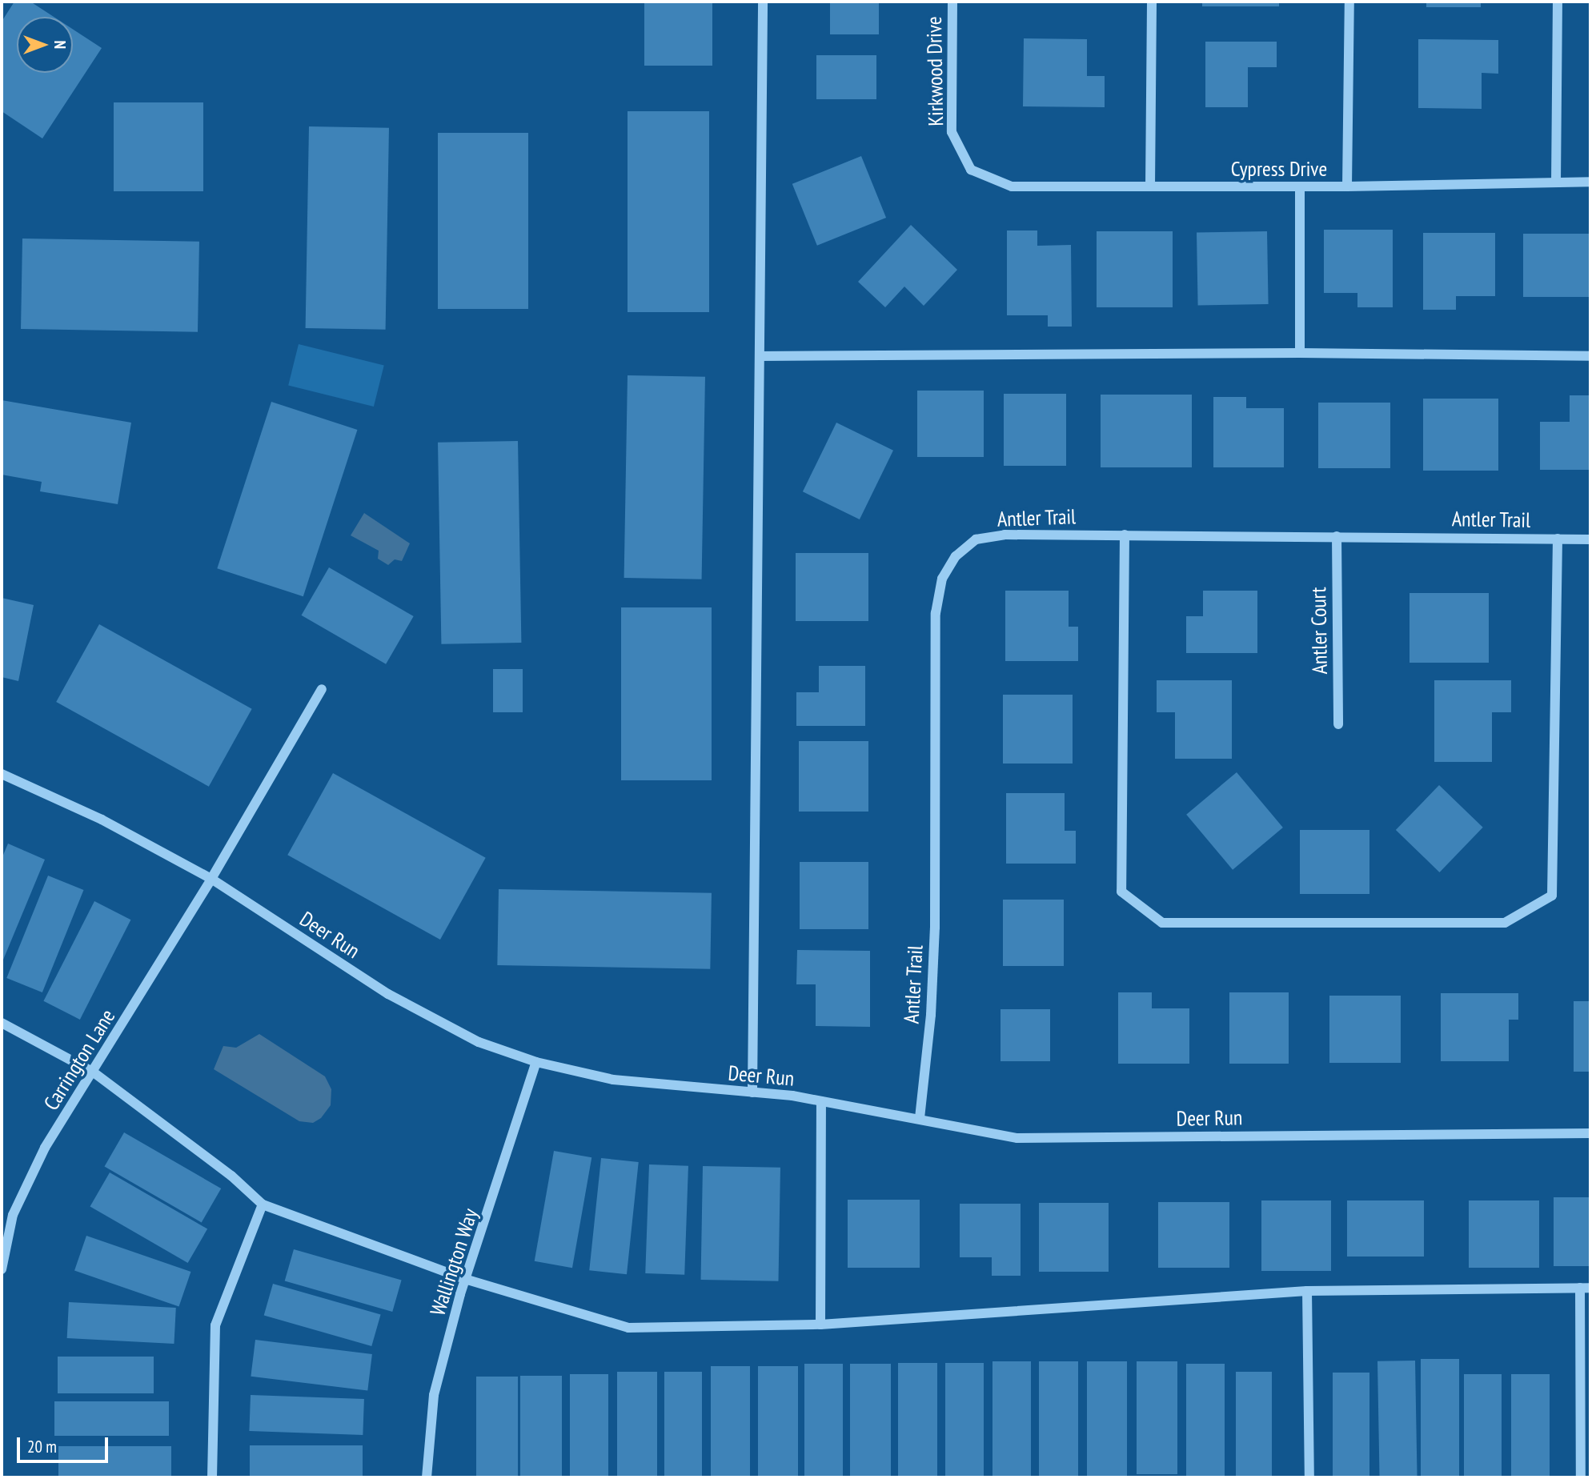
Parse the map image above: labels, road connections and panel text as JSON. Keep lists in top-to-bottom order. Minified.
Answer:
{"streets":{"street":["Kirkwood Drive","Cypress Drive","Antler Trail","Antler Court","Deer Run","Carrington Lane","Wallington Way"]},"crossings":[["Kirkwood Drive","Cypress Drive"],["Antler Trail","Antler Court"],["Antler Trail","Deer Run"],["Deer Run","Carrington Lane"],["Deer Run","Wallington Way"]],"scale_bar":"20 m","north":"right"}
